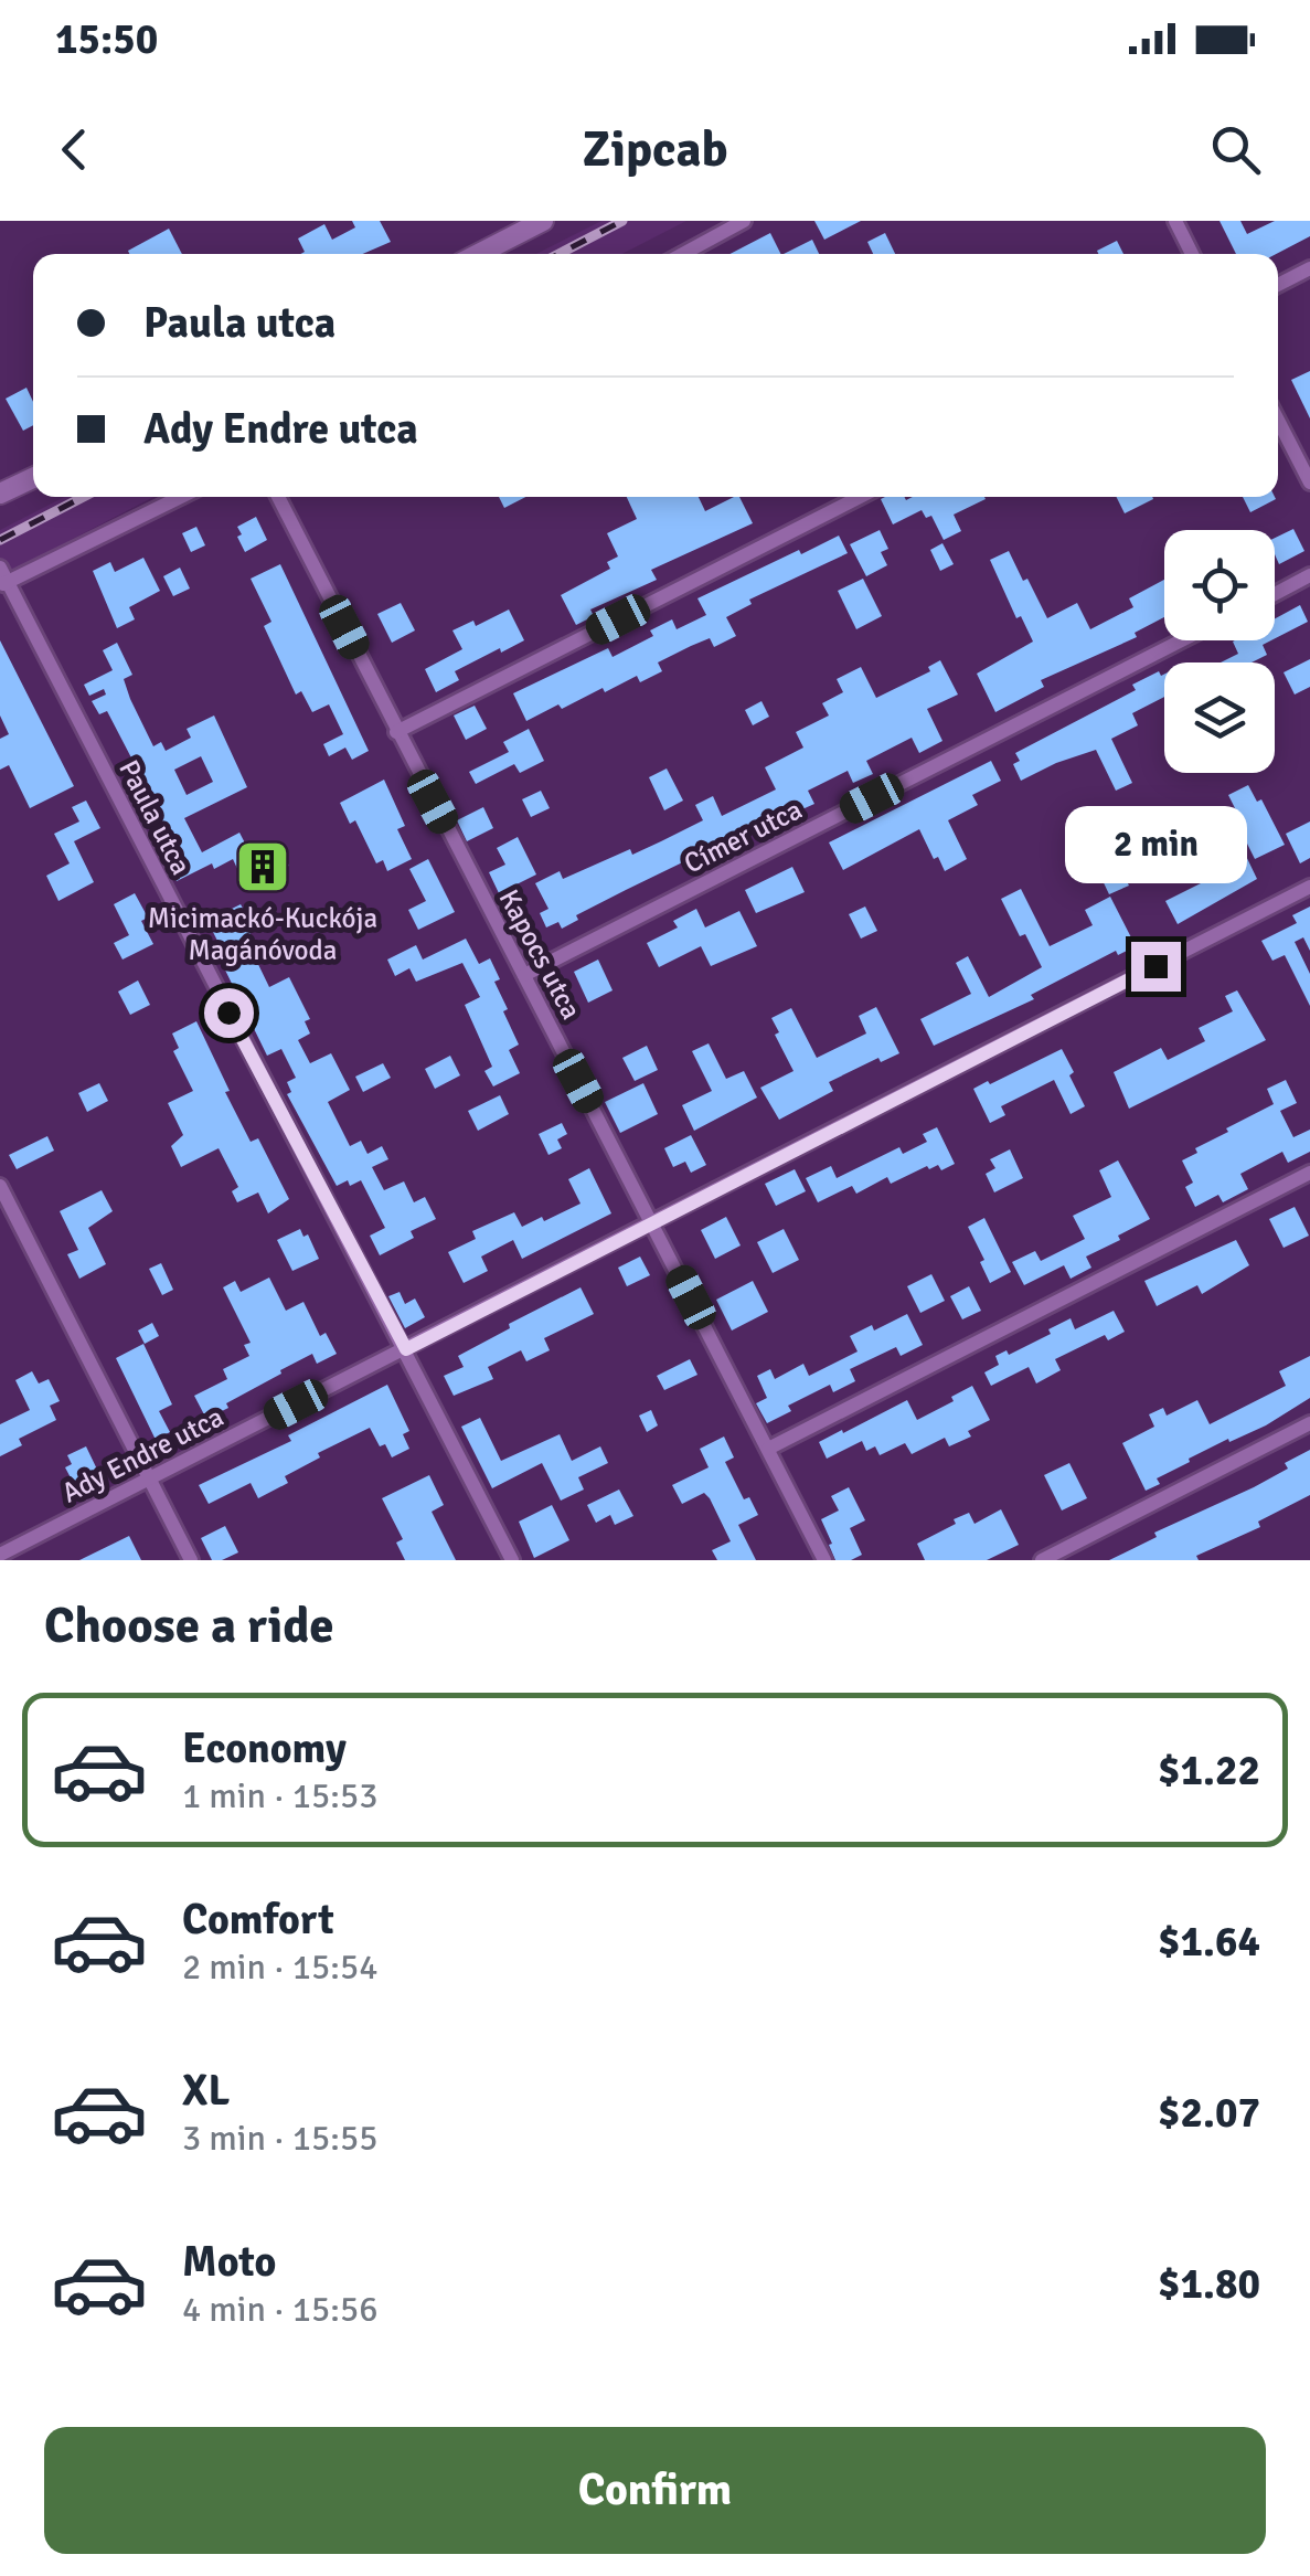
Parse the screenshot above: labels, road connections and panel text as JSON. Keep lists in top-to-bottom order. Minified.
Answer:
{"streets":{"street":["Paula utca","Címer utca","Kapocs utca","Ady Endre utca"]},"crossings":[["Paula utca","Ady Endre utca"],["Címer utca","Kapocs utca"],["Kapocs utca","Ady Endre utca"]],"places":{"building":["Micimackó-Kuckója Magánóvoda"]},"page":{"status":"15:50","header":"Zipcab","banner":["Paula utca","Ady Endre utca"],"bubble":"2 min","heading":"Choose a ride","list":[{"name":"Economy","note":"1 min · 15:53","value":"$1.22"},{"name":"Comfort","note":"2 min · 15:54","value":"$1.64"},{"name":"XL","note":"3 min · 15:55","value":"$2.07"},{"name":"Moto","note":"4 min · 15:56","value":"$1.80"}],"buttons":"Confirm"}}
